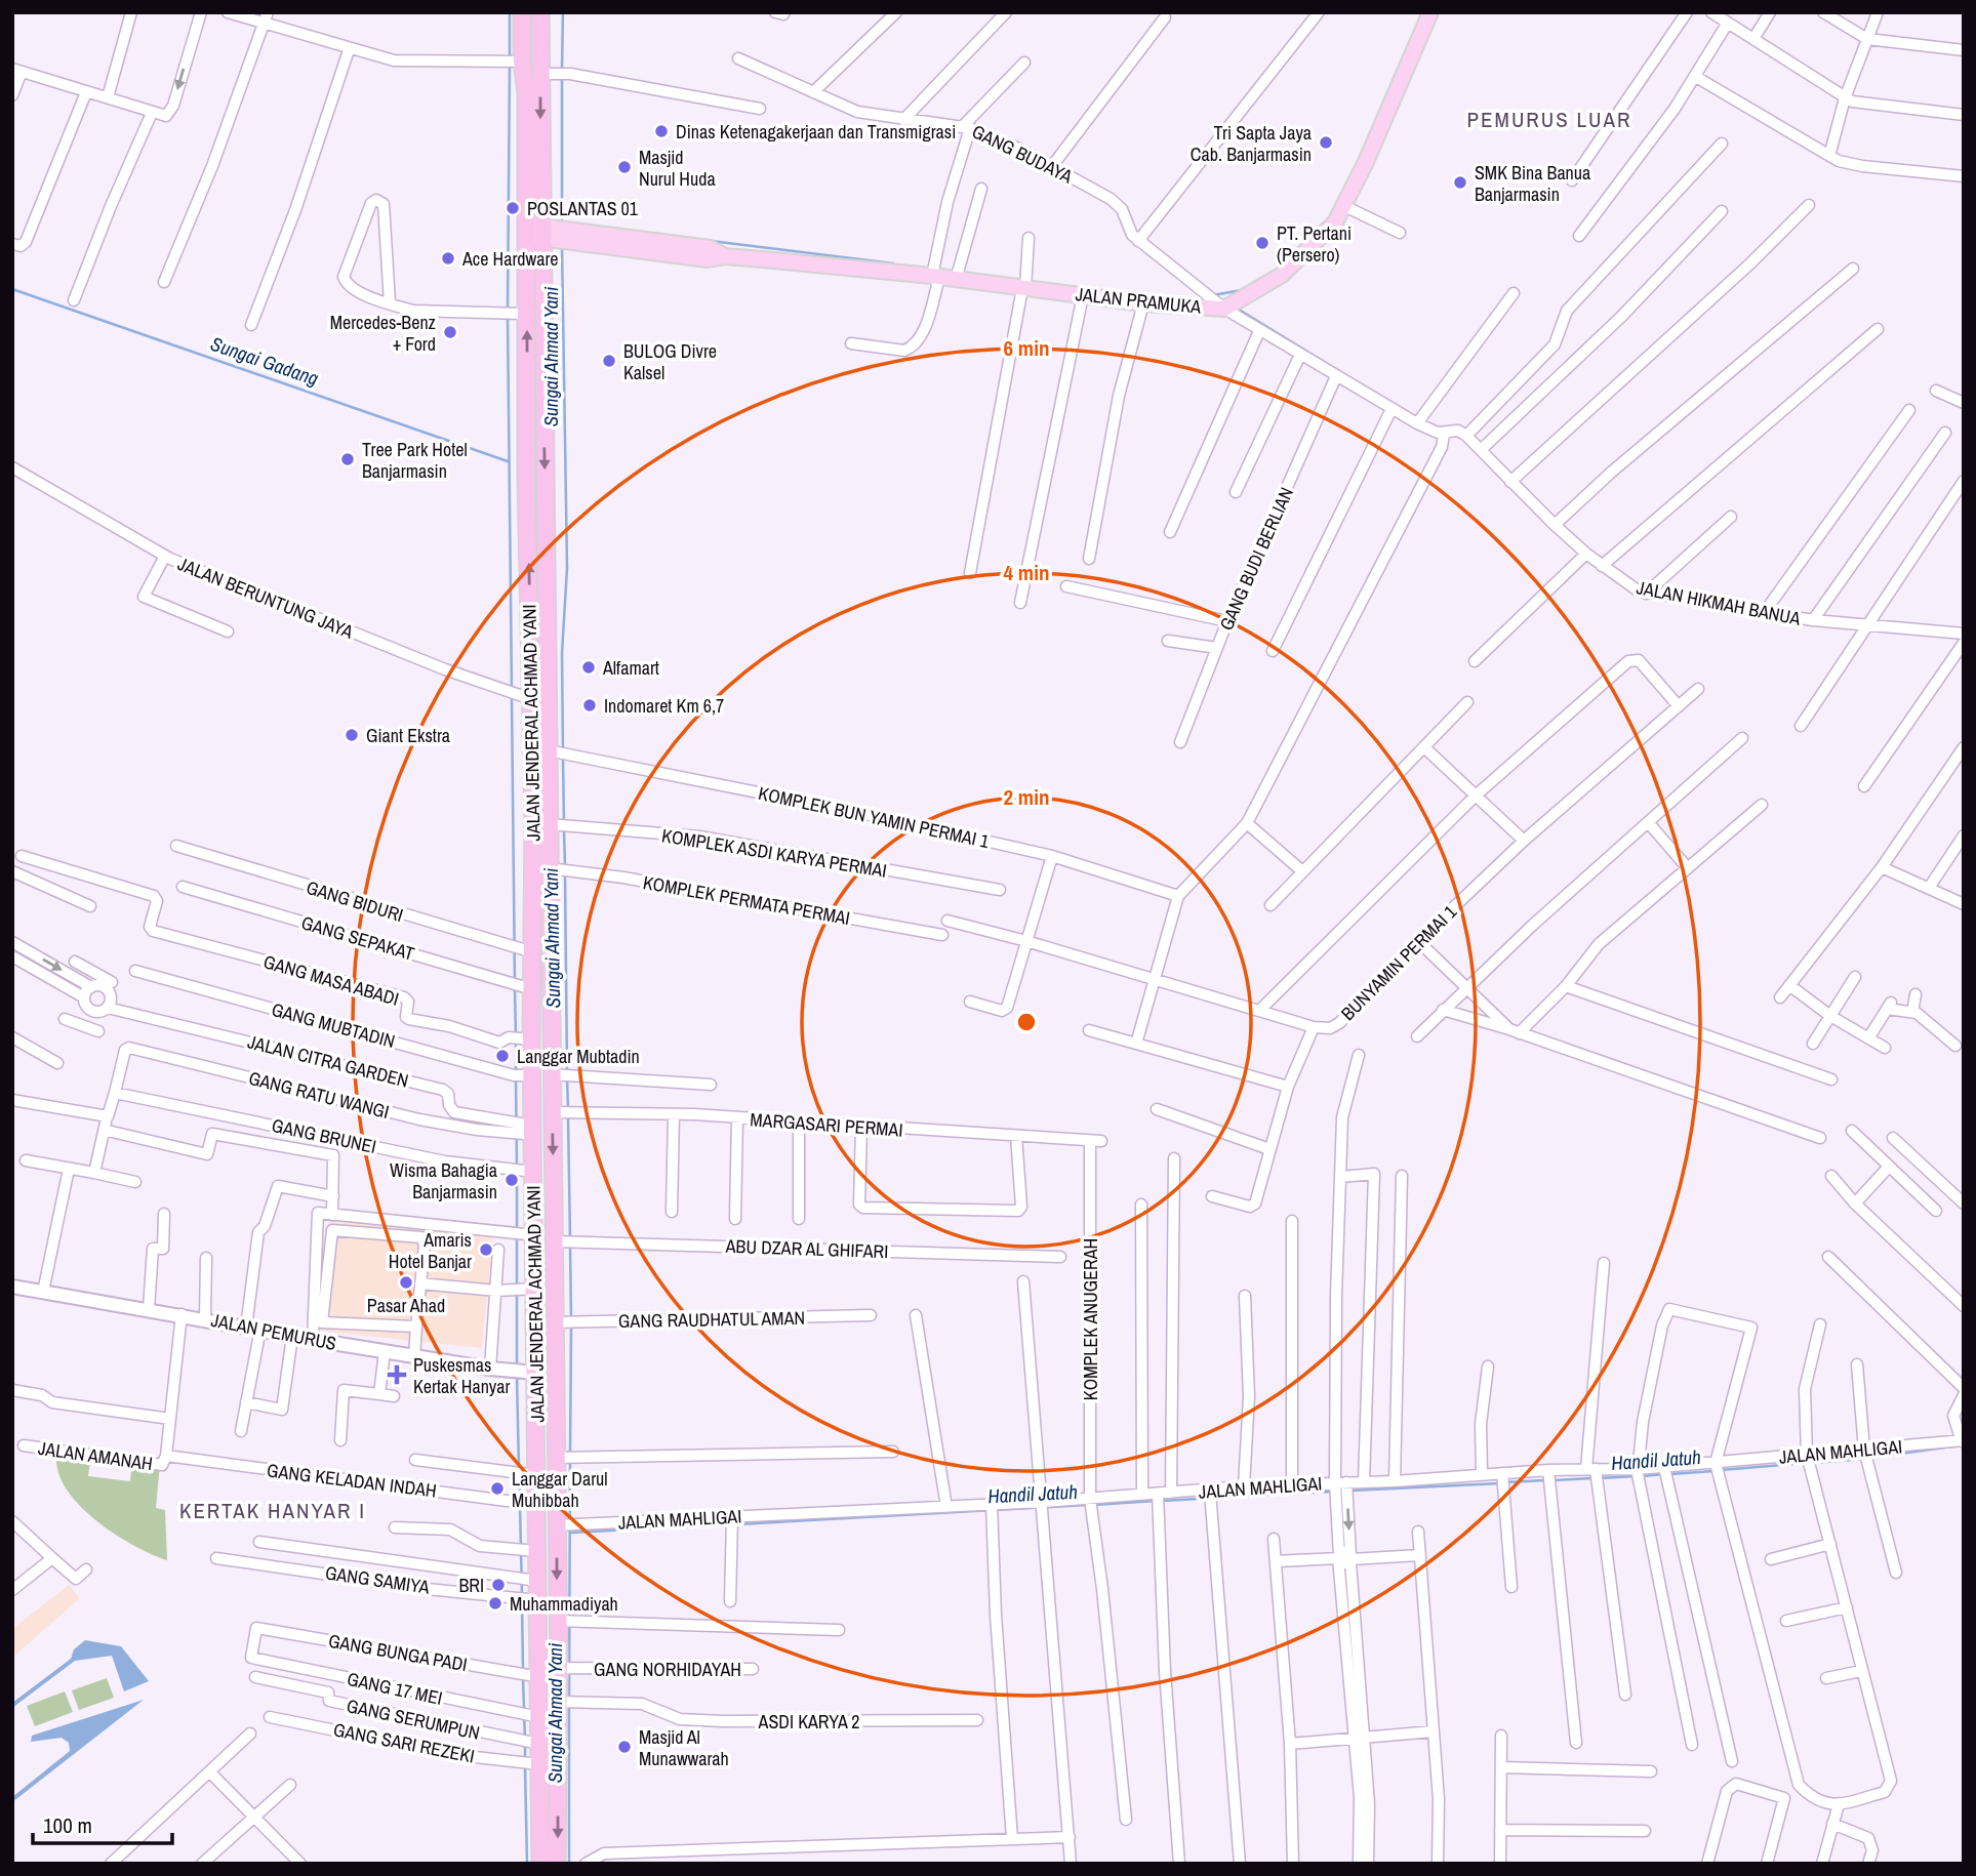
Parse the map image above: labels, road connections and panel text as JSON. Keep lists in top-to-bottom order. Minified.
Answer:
{"streets":{"highway":["JALAN JENDERAL ACHMAD YANI"],"main road":["JALAN PRAMUKA"],"street":["GANG BUDAYA","GANG BUDI BERLIAN","JALAN BERUNTUNG JAYA","JALAN HIKMAH BANUA","KOMPLEK BUN YAMIN PERMAI 1","KOMPLEK ASDI KARYA PERMAI","KOMPLEK PERMATA PERMAI","GANG BIDURI","GANG SEPAKAT","BUNYAMIN PERMAI 1","GANG MASA ABADI","GANG MUBTADIN","JALAN CITRA GARDEN","GANG RATU WANGI","MARGASARI PERMAI","GANG BRUNEI","ABU DZAR AL GHIFARI","GANG RAUDHATUL AMAN","KOMPLEK ANUGERAH","JALAN PEMURUS","JALAN MAHLIGAI","JALAN AMANAH","GANG KELADAN INDAH","GANG SAMIYA","GANG BUNGA PADI","GANG NORHIDAYAH","GANG 17 MEI","GANG SERUMPUN","ASDI KARYA 2","GANG SARI REZEKI"]},"crossings":[["GANG BUDAYA","JALAN PRAMUKA"],["JALAN PRAMUKA","JALAN JENDERAL ACHMAD YANI"],["JALAN BERUNTUNG JAYA","JALAN JENDERAL ACHMAD YANI"],["JALAN JENDERAL ACHMAD YANI","KOMPLEK BUN YAMIN PERMAI 1"],["JALAN JENDERAL ACHMAD YANI","KOMPLEK ASDI KARYA PERMAI"],["JALAN JENDERAL ACHMAD YANI","KOMPLEK PERMATA PERMAI"],["JALAN JENDERAL ACHMAD YANI","GANG BIDURI"],["JALAN JENDERAL ACHMAD YANI","GANG SEPAKAT"],["JALAN JENDERAL ACHMAD YANI","GANG MASA ABADI"],["JALAN JENDERAL ACHMAD YANI","GANG MUBTADIN"],["JALAN JENDERAL ACHMAD YANI","JALAN CITRA GARDEN"],["JALAN JENDERAL ACHMAD YANI","GANG RATU WANGI"],["JALAN JENDERAL ACHMAD YANI","MARGASARI PERMAI"],["JALAN JENDERAL ACHMAD YANI","GANG BRUNEI"],["JALAN JENDERAL ACHMAD YANI","ABU DZAR AL GHIFARI"],["JALAN JENDERAL ACHMAD YANI","GANG RAUDHATUL AMAN"],["JALAN JENDERAL ACHMAD YANI","JALAN PEMURUS"],["JALAN JENDERAL ACHMAD YANI","JALAN MAHLIGAI"],["JALAN JENDERAL ACHMAD YANI","GANG KELADAN INDAH"],["JALAN JENDERAL ACHMAD YANI","GANG SAMIYA"],["JALAN JENDERAL ACHMAD YANI","GANG BUNGA PADI"],["JALAN JENDERAL ACHMAD YANI","GANG NORHIDAYAH"],["JALAN JENDERAL ACHMAD YANI","GANG 17 MEI"],["JALAN JENDERAL ACHMAD YANI","GANG SERUMPUN"],["JALAN JENDERAL ACHMAD YANI","ASDI KARYA 2"],["JALAN JENDERAL ACHMAD YANI","GANG SARI REZEKI"],["JALAN CITRA GARDEN","GANG RATU WANGI"],["GANG RATU WANGI","GANG BRUNEI"],["MARGASARI PERMAI","KOMPLEK ANUGERAH"],["KOMPLEK ANUGERAH","JALAN MAHLIGAI"],["JALAN PEMURUS","JALAN AMANAH"],["JALAN AMANAH","GANG KELADAN INDAH"],["GANG BUNGA PADI","GANG NORHIDAYAH"],["GANG BUNGA PADI","GANG 17 MEI"]],"districts":["PEMURUS LUAR","KERTAK HANYAR I"],"water":["Sungai Ahmad Yani","Sungai Gadang","Handil Jatuh"],"places":{"other":["Dinas Ketenagakerjaan dan Transmigrasi","Tri Sapta Jaya Cab. Banjarmasin","Masjid Nurul Huda","SMK Bina Banua Banjarmasin","POSLANTAS 01","PT. Pertani (Persero)","Ace Hardware","Mercedes-Benz + Ford","BULOG Divre Kalsel","Tree Park Hotel Banjarmasin","Alfamart","Indomaret Km 6,7","Giant Ekstra","Langgar Mubtadin","Wisma Bahagia Banjarmasin","Amaris Hotel Banjar","Pasar Ahad","Langgar Darul Muhibbah","BRI","Muhammadiyah","Masjid Al Munawwarah"],"health":["Puskesmas Kertak Hanyar"]},"scale_bar":"100 m","rings":["6 min","4 min","2 min"]}
